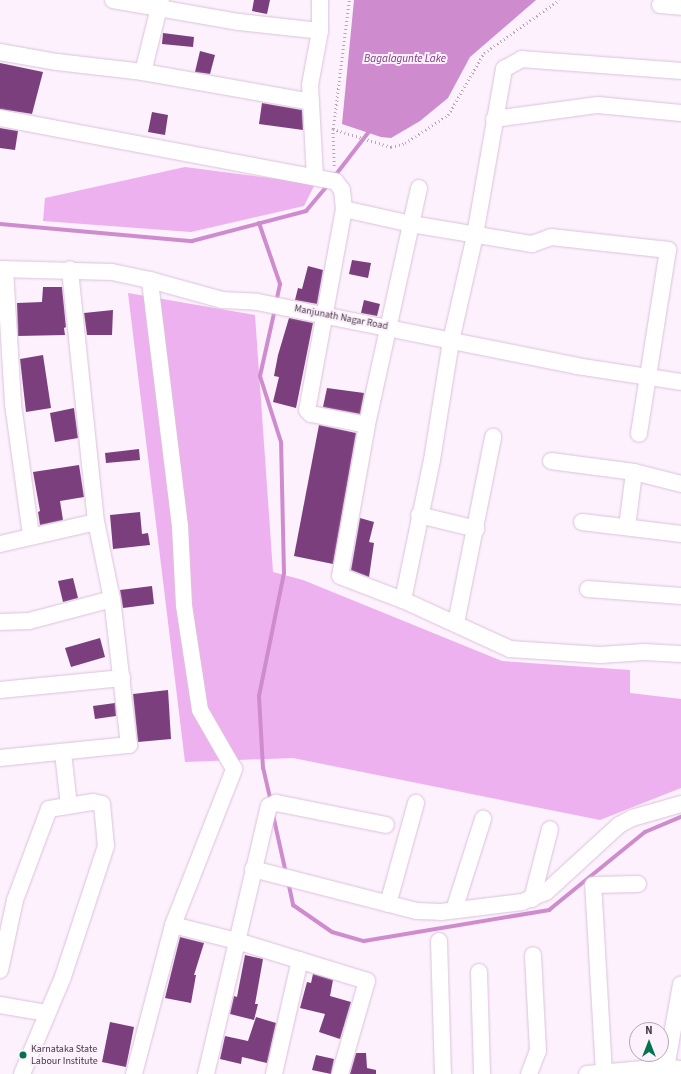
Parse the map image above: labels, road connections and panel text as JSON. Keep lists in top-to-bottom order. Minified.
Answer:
{"streets":{"street":["Manjunath Nagar Road"]},"water":["Bagalagunte Lake"],"places":["Karnataka State Labour Institute"],"north":"top"}
